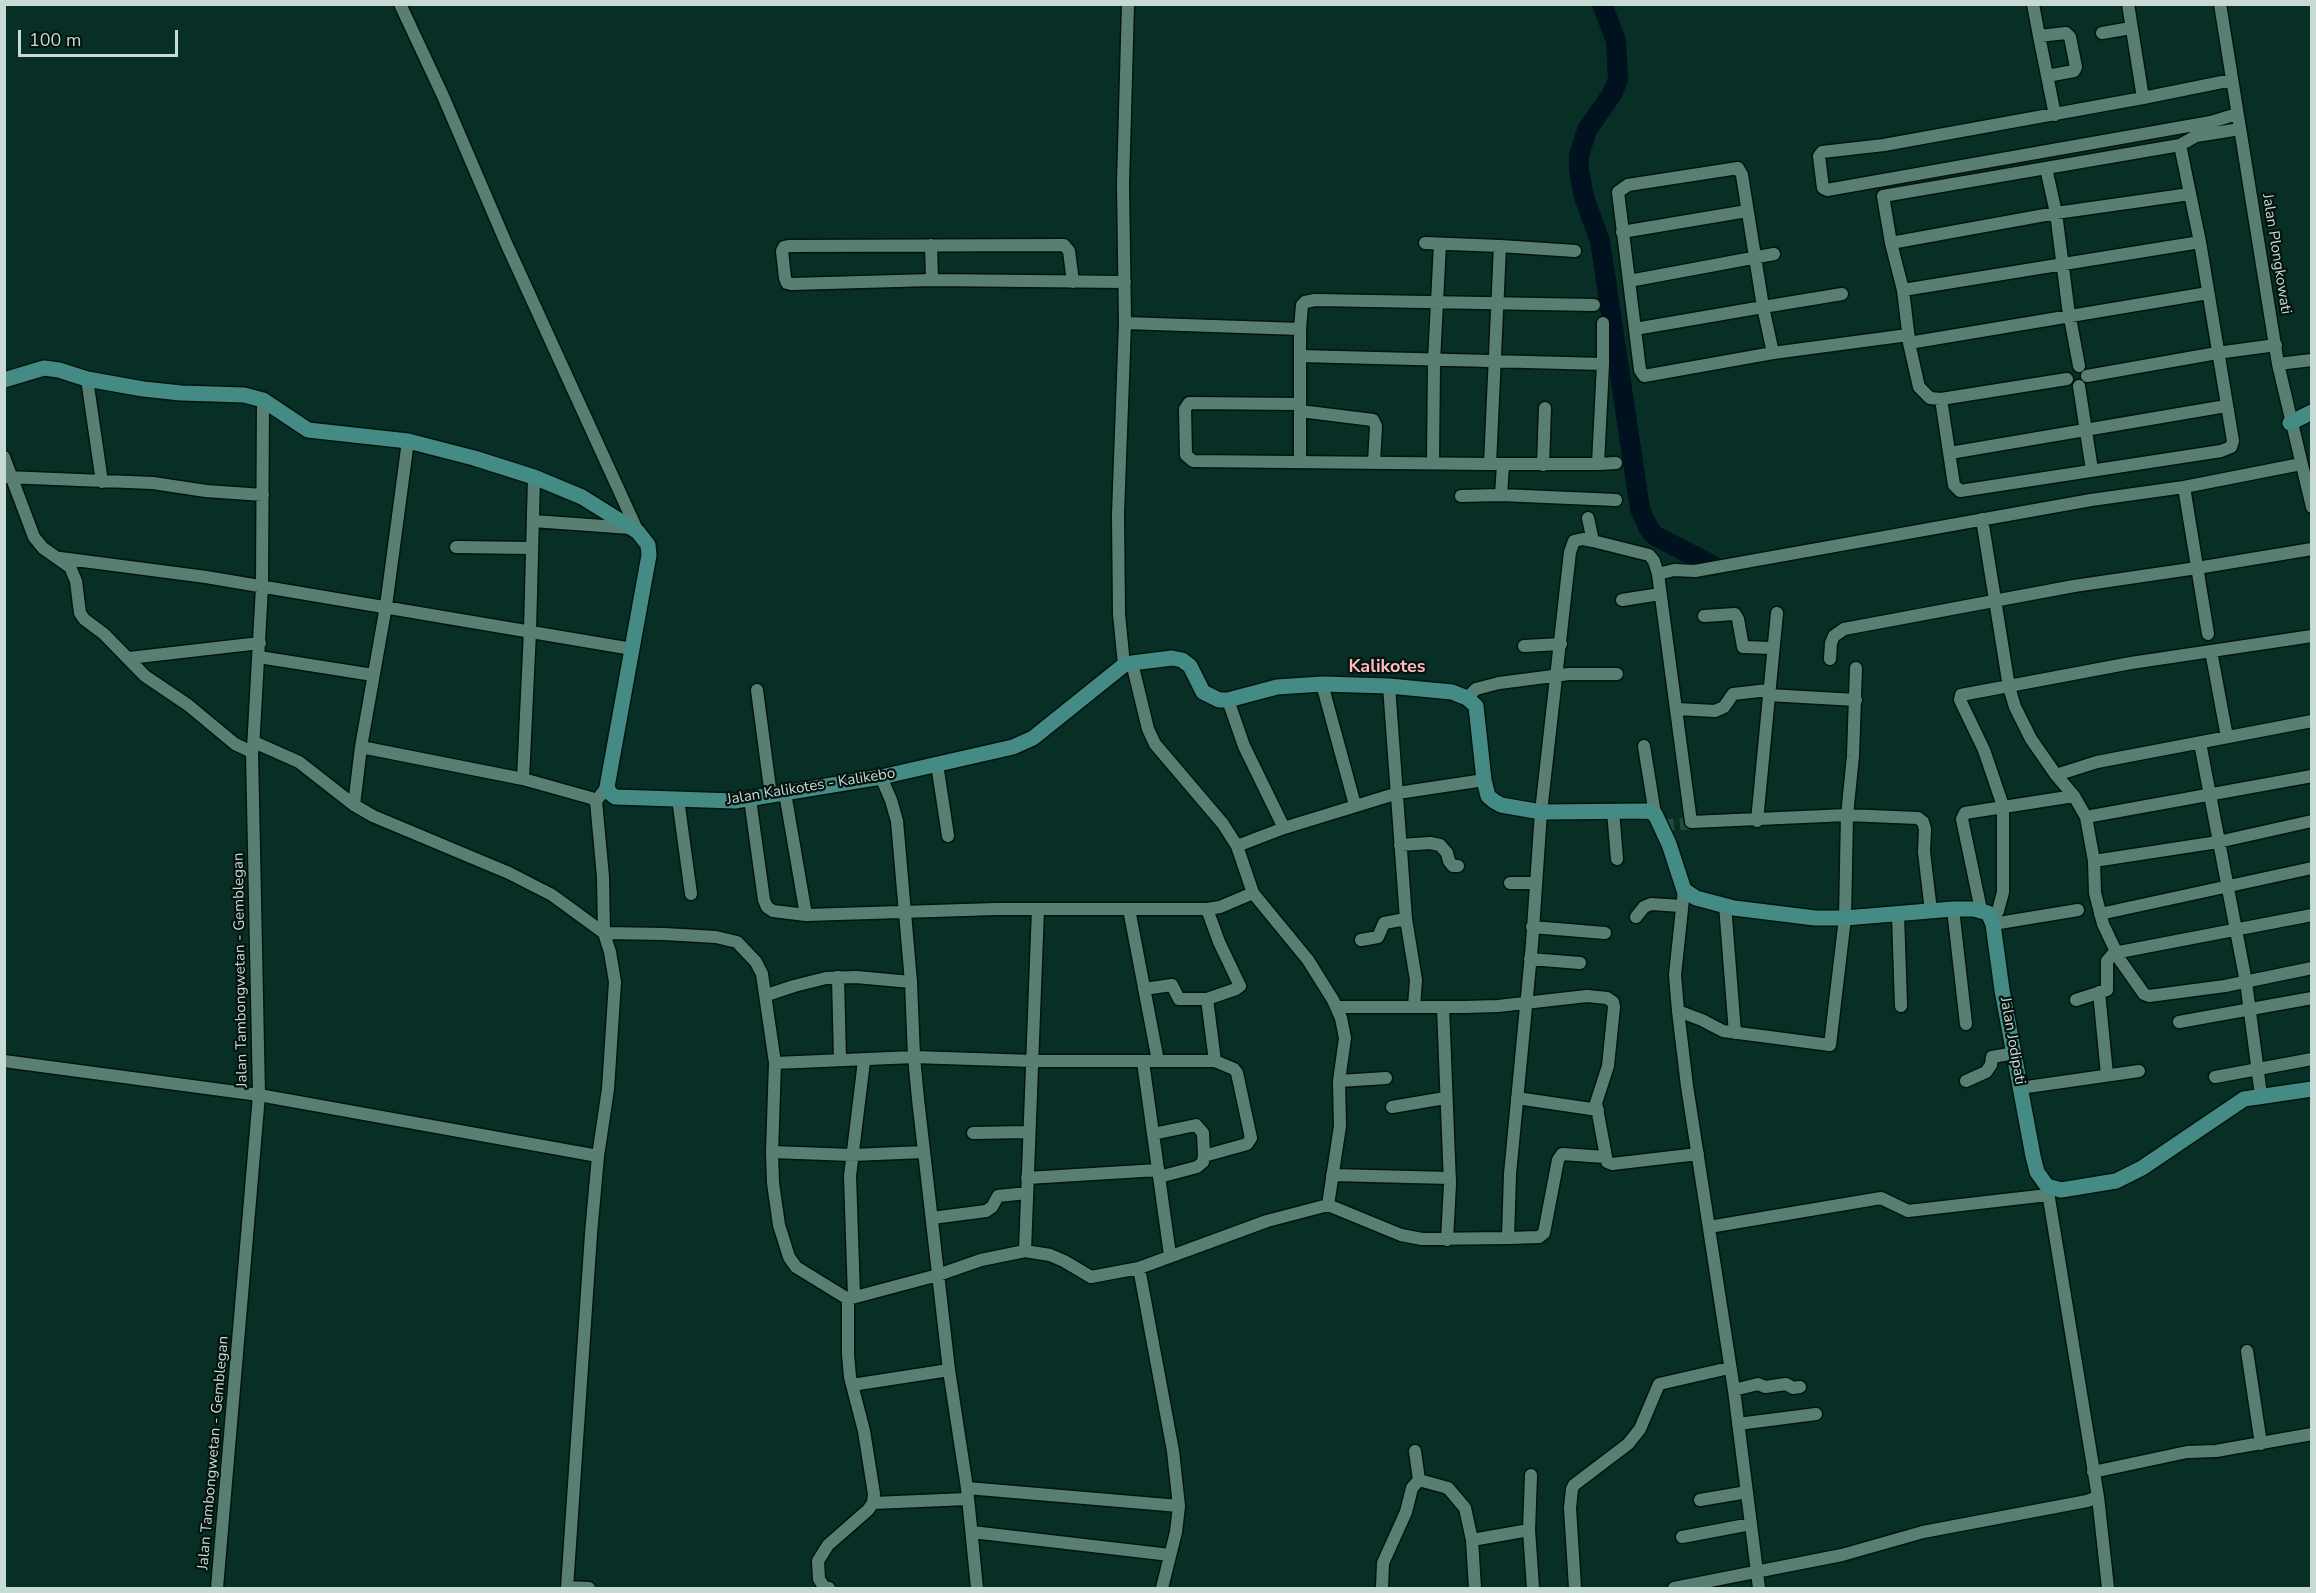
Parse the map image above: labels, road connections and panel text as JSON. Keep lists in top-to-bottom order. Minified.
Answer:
{"streets":{"street":["Jalan Plongkowati","Jalan Kalikotes - Kalikebo","Jalan Tambongwetan - Gemblegan","Jalan Jodipati"]},"districts":["Kalikotes"],"scale_bar":"100 m"}
